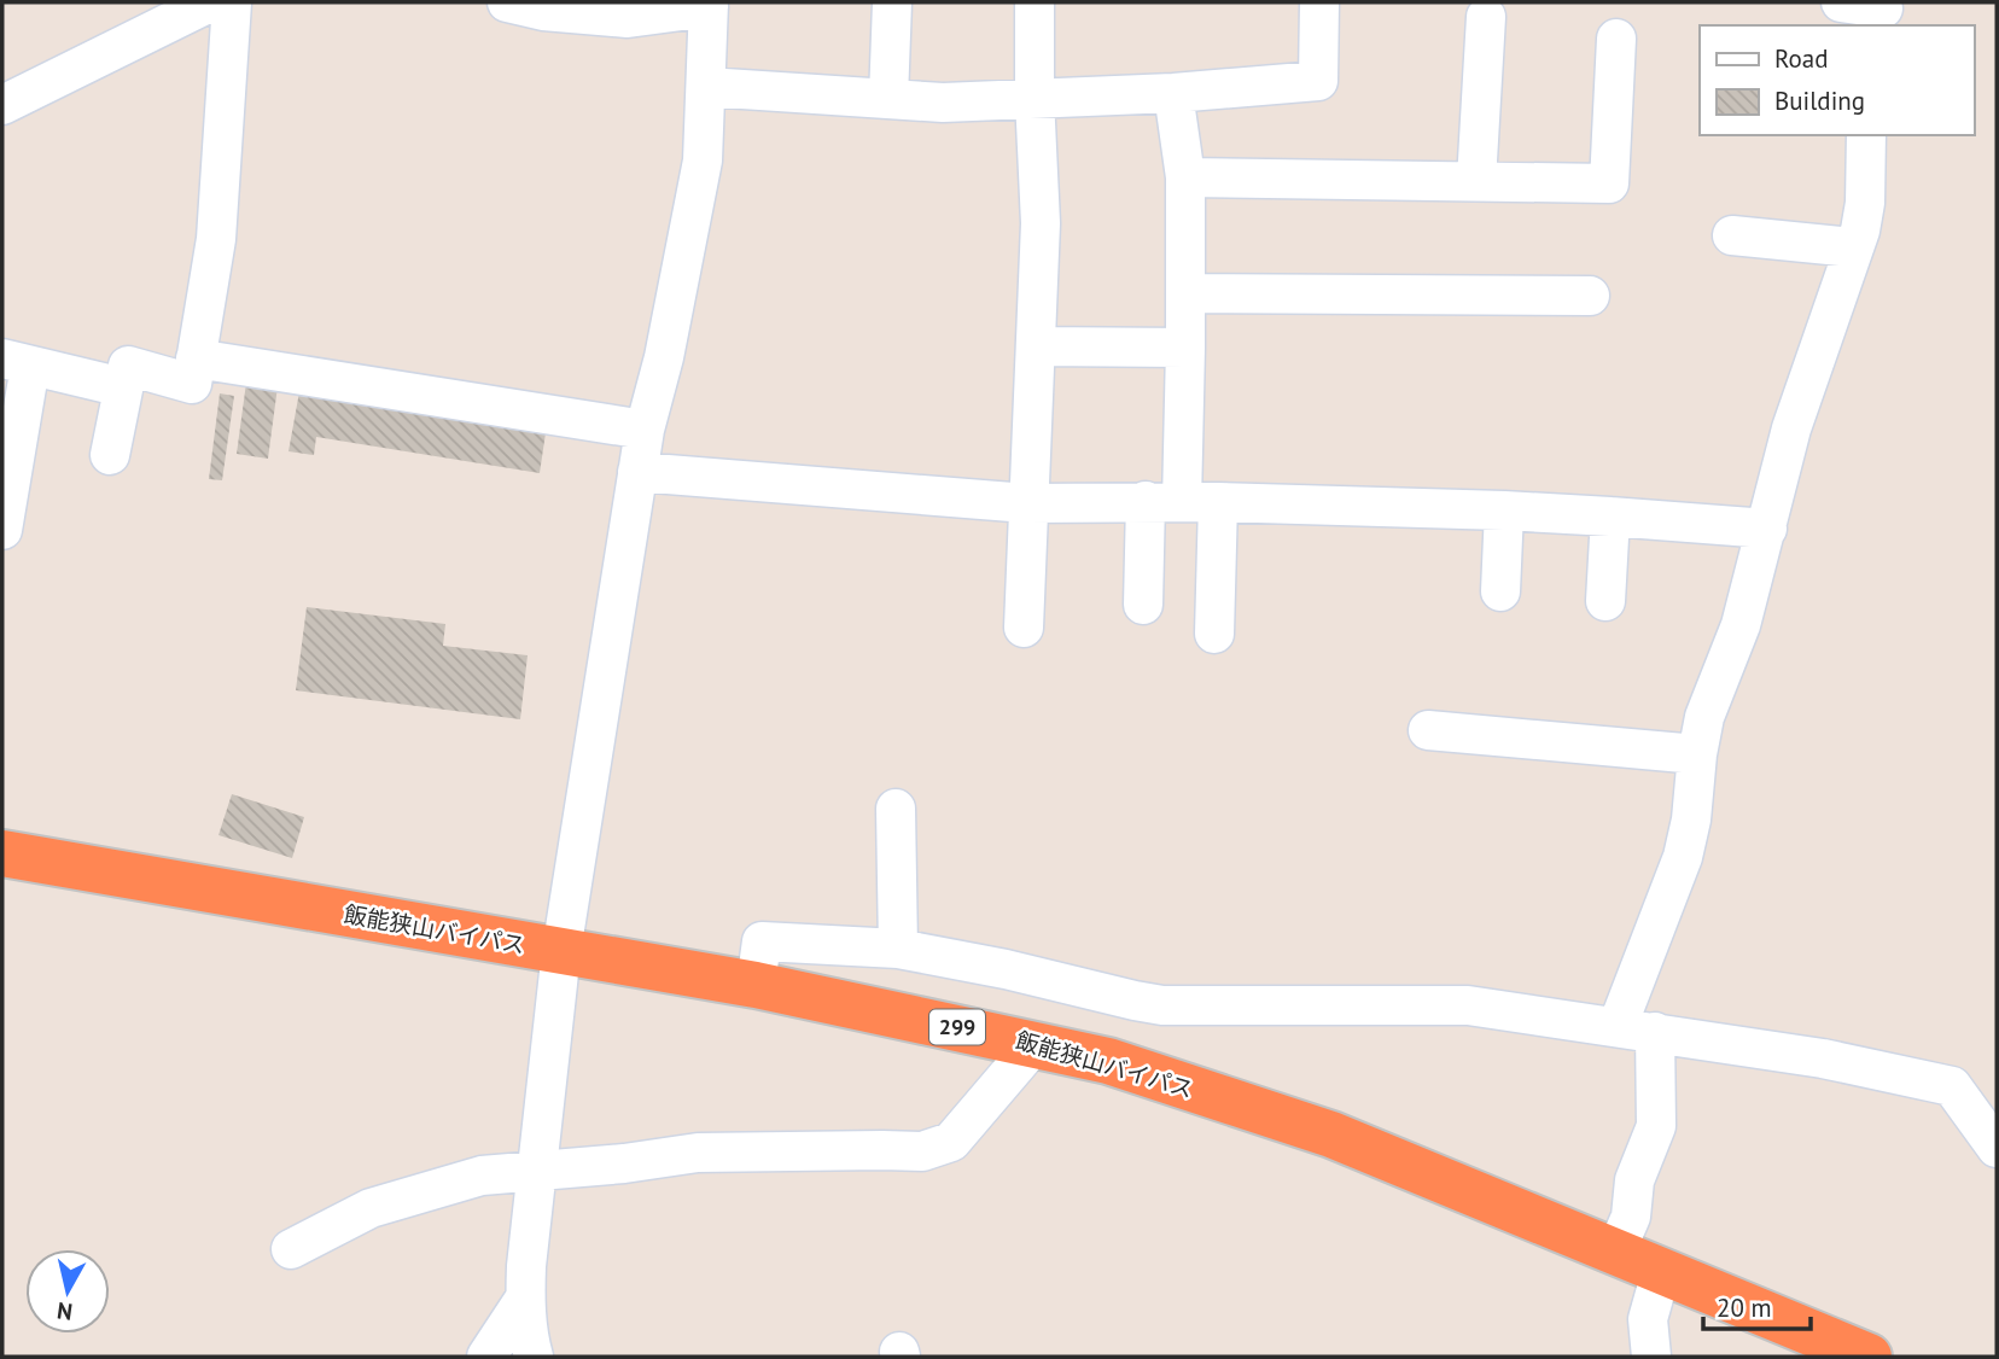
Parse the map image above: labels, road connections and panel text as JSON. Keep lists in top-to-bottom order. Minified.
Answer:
{"streets":{"highway":["飯能狭山バイパス","299"]},"legend":["Road","Building"],"scale_bar":"20 m","north":"bottom"}
